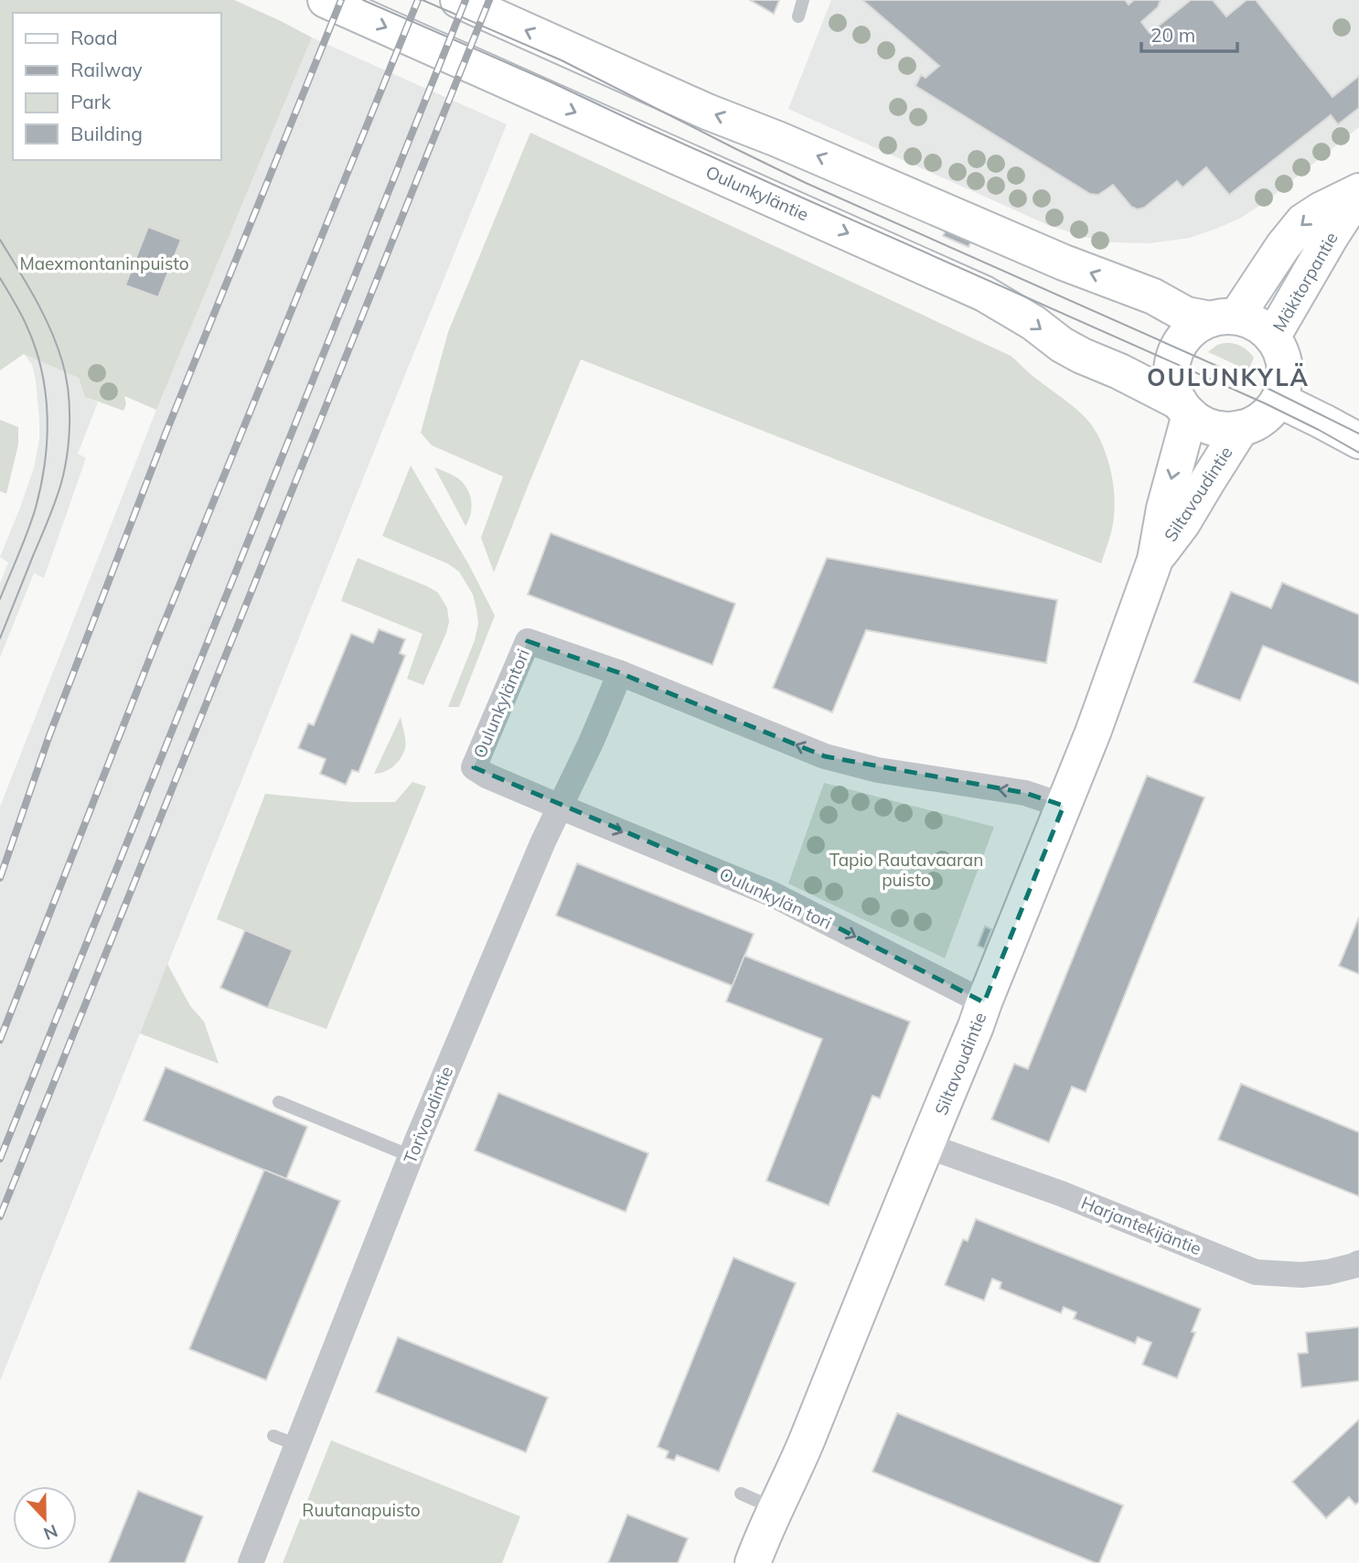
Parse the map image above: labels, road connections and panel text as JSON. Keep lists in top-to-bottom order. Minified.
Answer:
{"streets":{"main road":["Oulunkyläntie","Mäkitorpantie","Siltavoudintie"],"street":["Oulunkyläntori","Oulunkylän tori","Torivoudintie","Harjantekijäntie"]},"crossings":[["Oulunkyläntie","Mäkitorpantie"],["Oulunkyläntie","Siltavoudintie"],["Mäkitorpantie","Siltavoudintie"],["Siltavoudintie","Oulunkylän tori"],["Siltavoudintie","Harjantekijäntie"],["Oulunkyläntori","Oulunkylän tori"],["Oulunkyläntori","Torivoudintie"],["Oulunkylän tori","Torivoudintie"]],"districts":["OULUNKYLÄ"],"parks":["Maexmontaninpuisto","Tapio Rautavaaran puisto","Ruutanapuisto"],"legend":["Road","Railway","Park","Building"],"scale_bar":"20 m","north":"bottom"}
